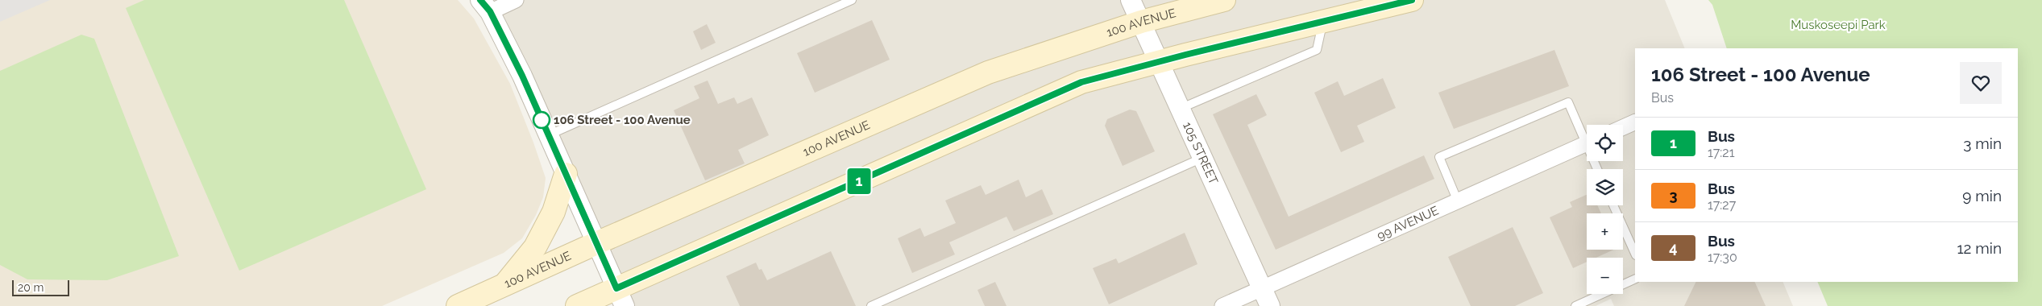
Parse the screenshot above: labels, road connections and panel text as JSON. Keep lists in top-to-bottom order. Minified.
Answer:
{"streets":{"main road":["100 AVENUE"],"street":["105 STREET","99 AVENUE"]},"crossings":[["100 AVENUE","105 STREET"],["105 STREET","99 AVENUE"]],"parks":["Muskoseepi Park"],"places":["106 Street - 100 Avenue"],"lines":["bus line 1"],"scale_bar":"20 m","page":{"on_map":"1","heading":["106 Street - 100 Avenue","Bus"],"list":[{"mark":"1","name":"Bus","note":"17:21","value":"3 min"},{"mark":"3","name":"Bus","note":"17:27","value":"9 min"},{"mark":"4","name":"Bus","note":"17:30","value":"12 min"}],"map_buttons":["+","−"],"scale":"20 m"}}
